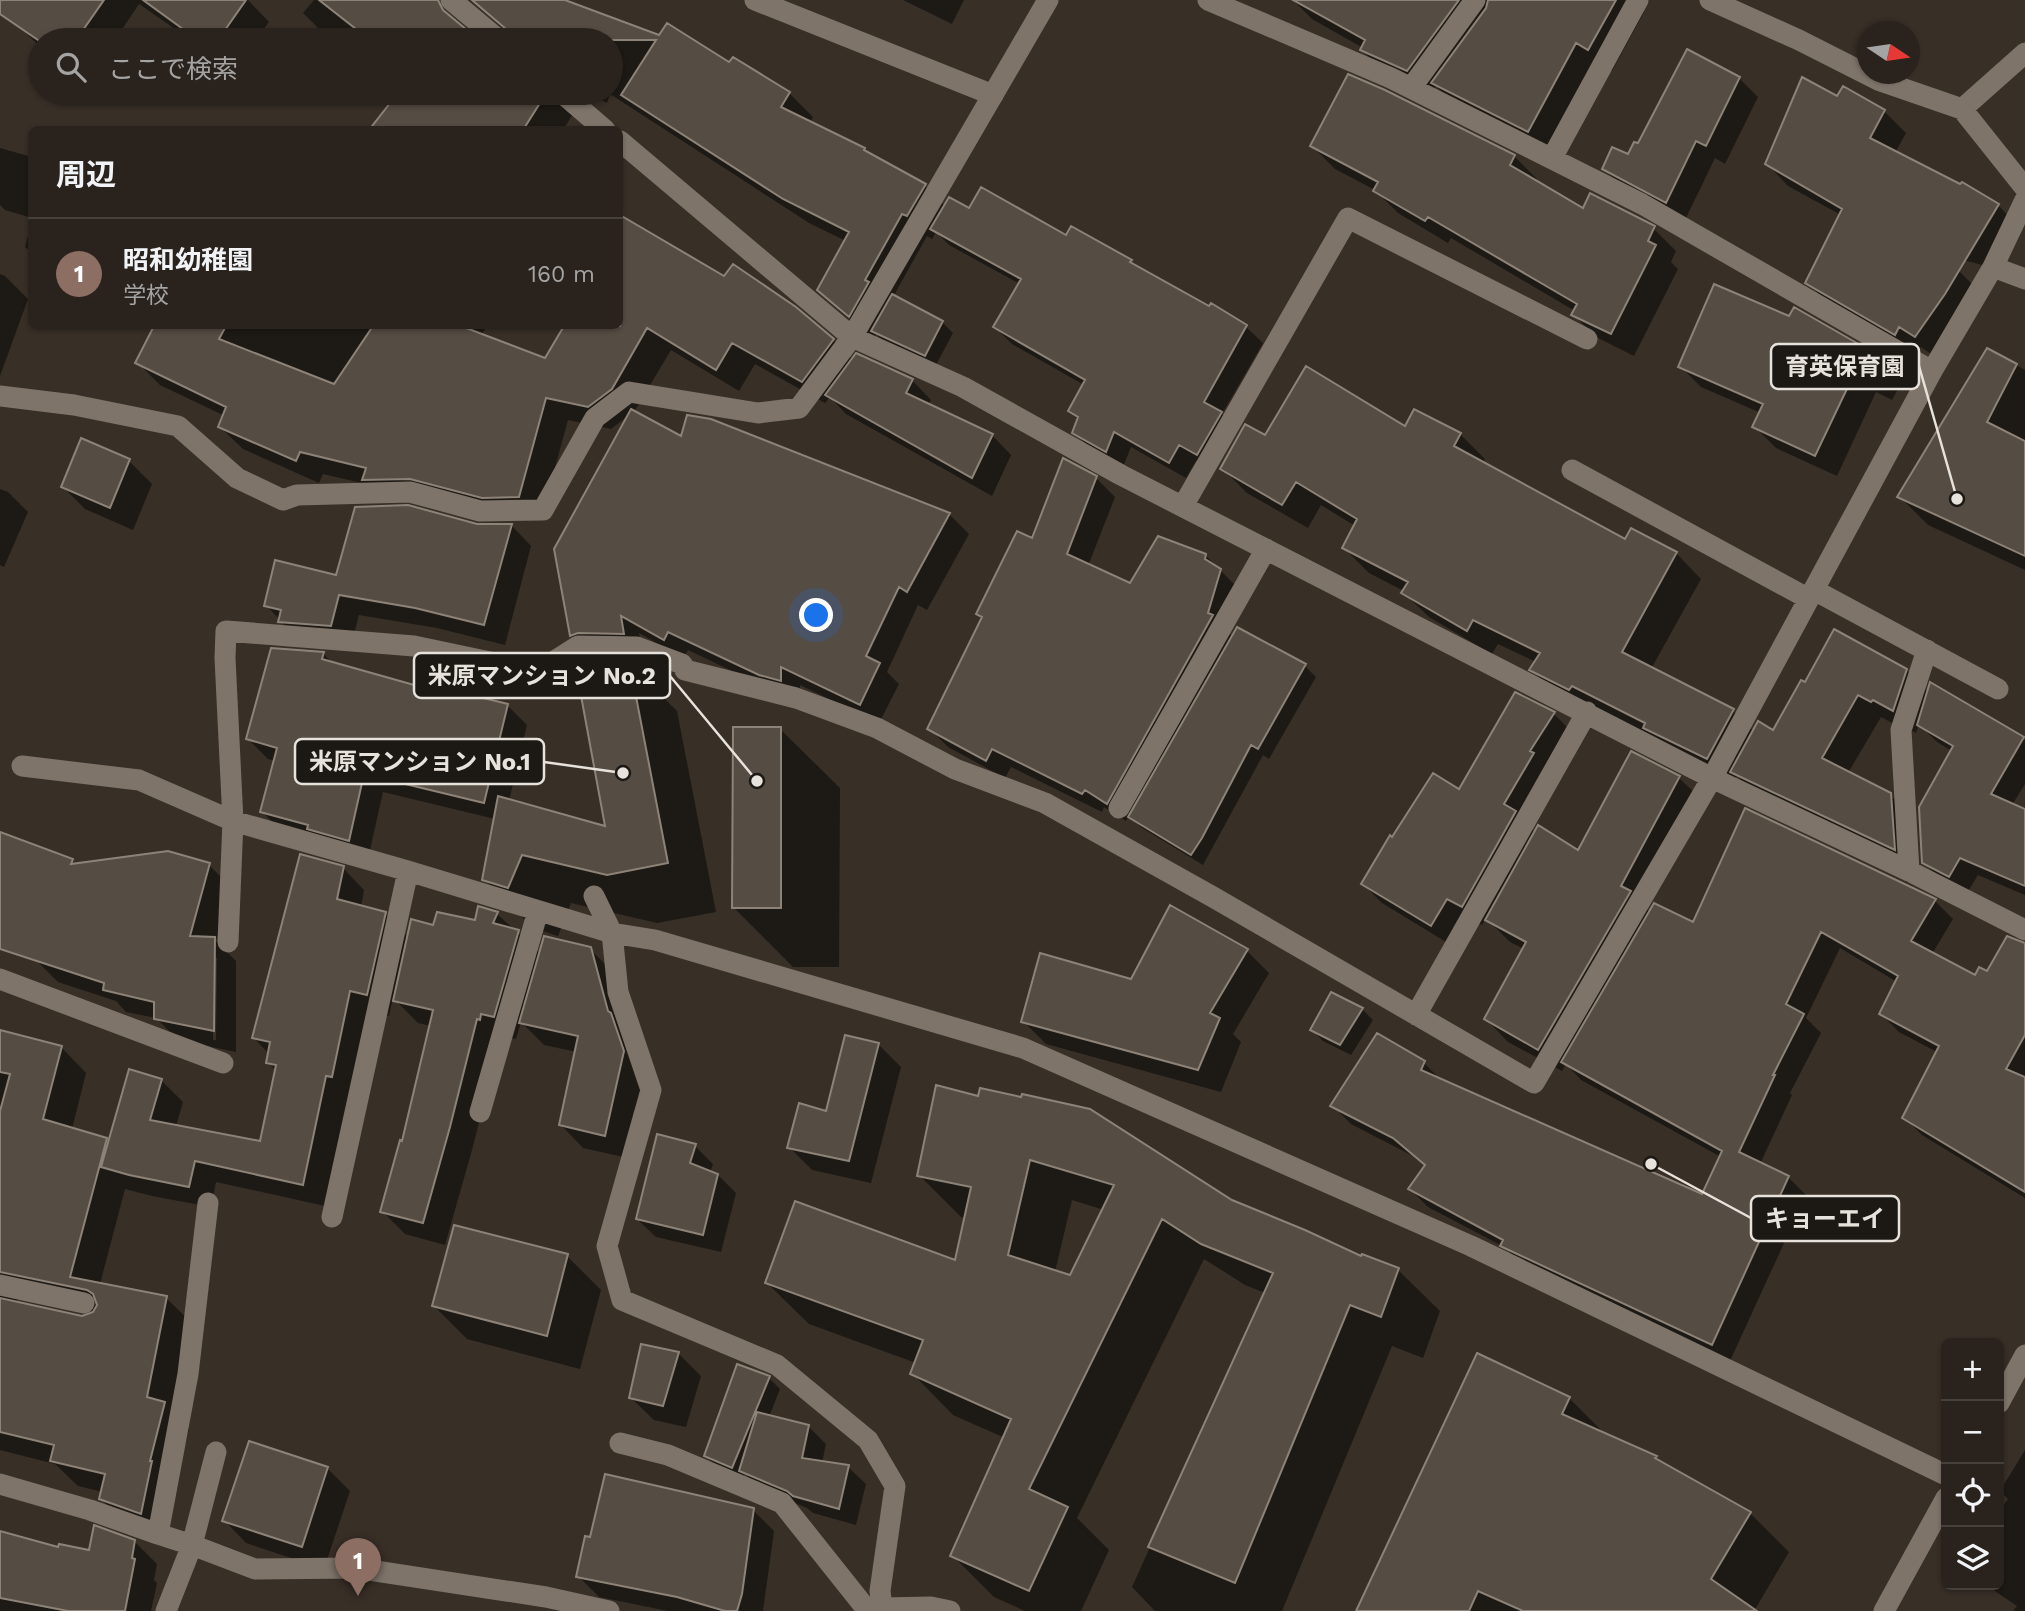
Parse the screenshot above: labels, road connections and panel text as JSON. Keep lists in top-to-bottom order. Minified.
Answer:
{"places":["育英保育園","米原マンション No.1","米原マンション No.2","キョーエイ"],"north":"right","page":{"search":"ここで検索","heading":"周辺","list":[{"mark":"1","name":"昭和幼稚園","note":"学校","value":"160 m"}],"map_buttons":["+","−"],"pins":"1"}}
